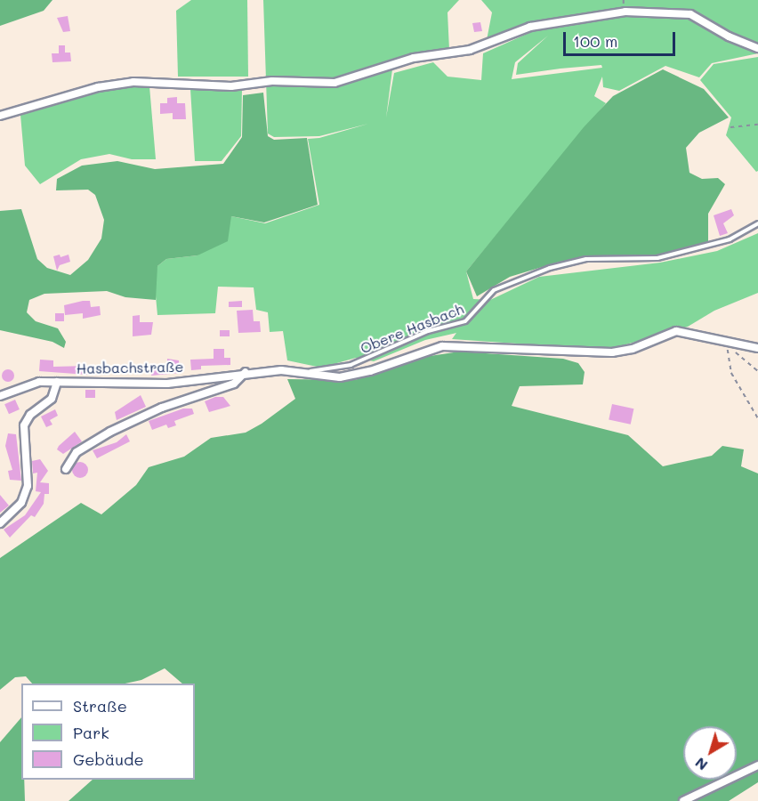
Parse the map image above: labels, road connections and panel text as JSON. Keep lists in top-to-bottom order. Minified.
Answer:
{"streets":{"street":["Hasbachstraße"],"lane":["Obere Hasbach"]},"crossings":[["Obere Hasbach","Hasbachstraße"]],"legend":["Straße","Park","Gebäude"],"scale_bar":"100 m","north":"bottom left"}
